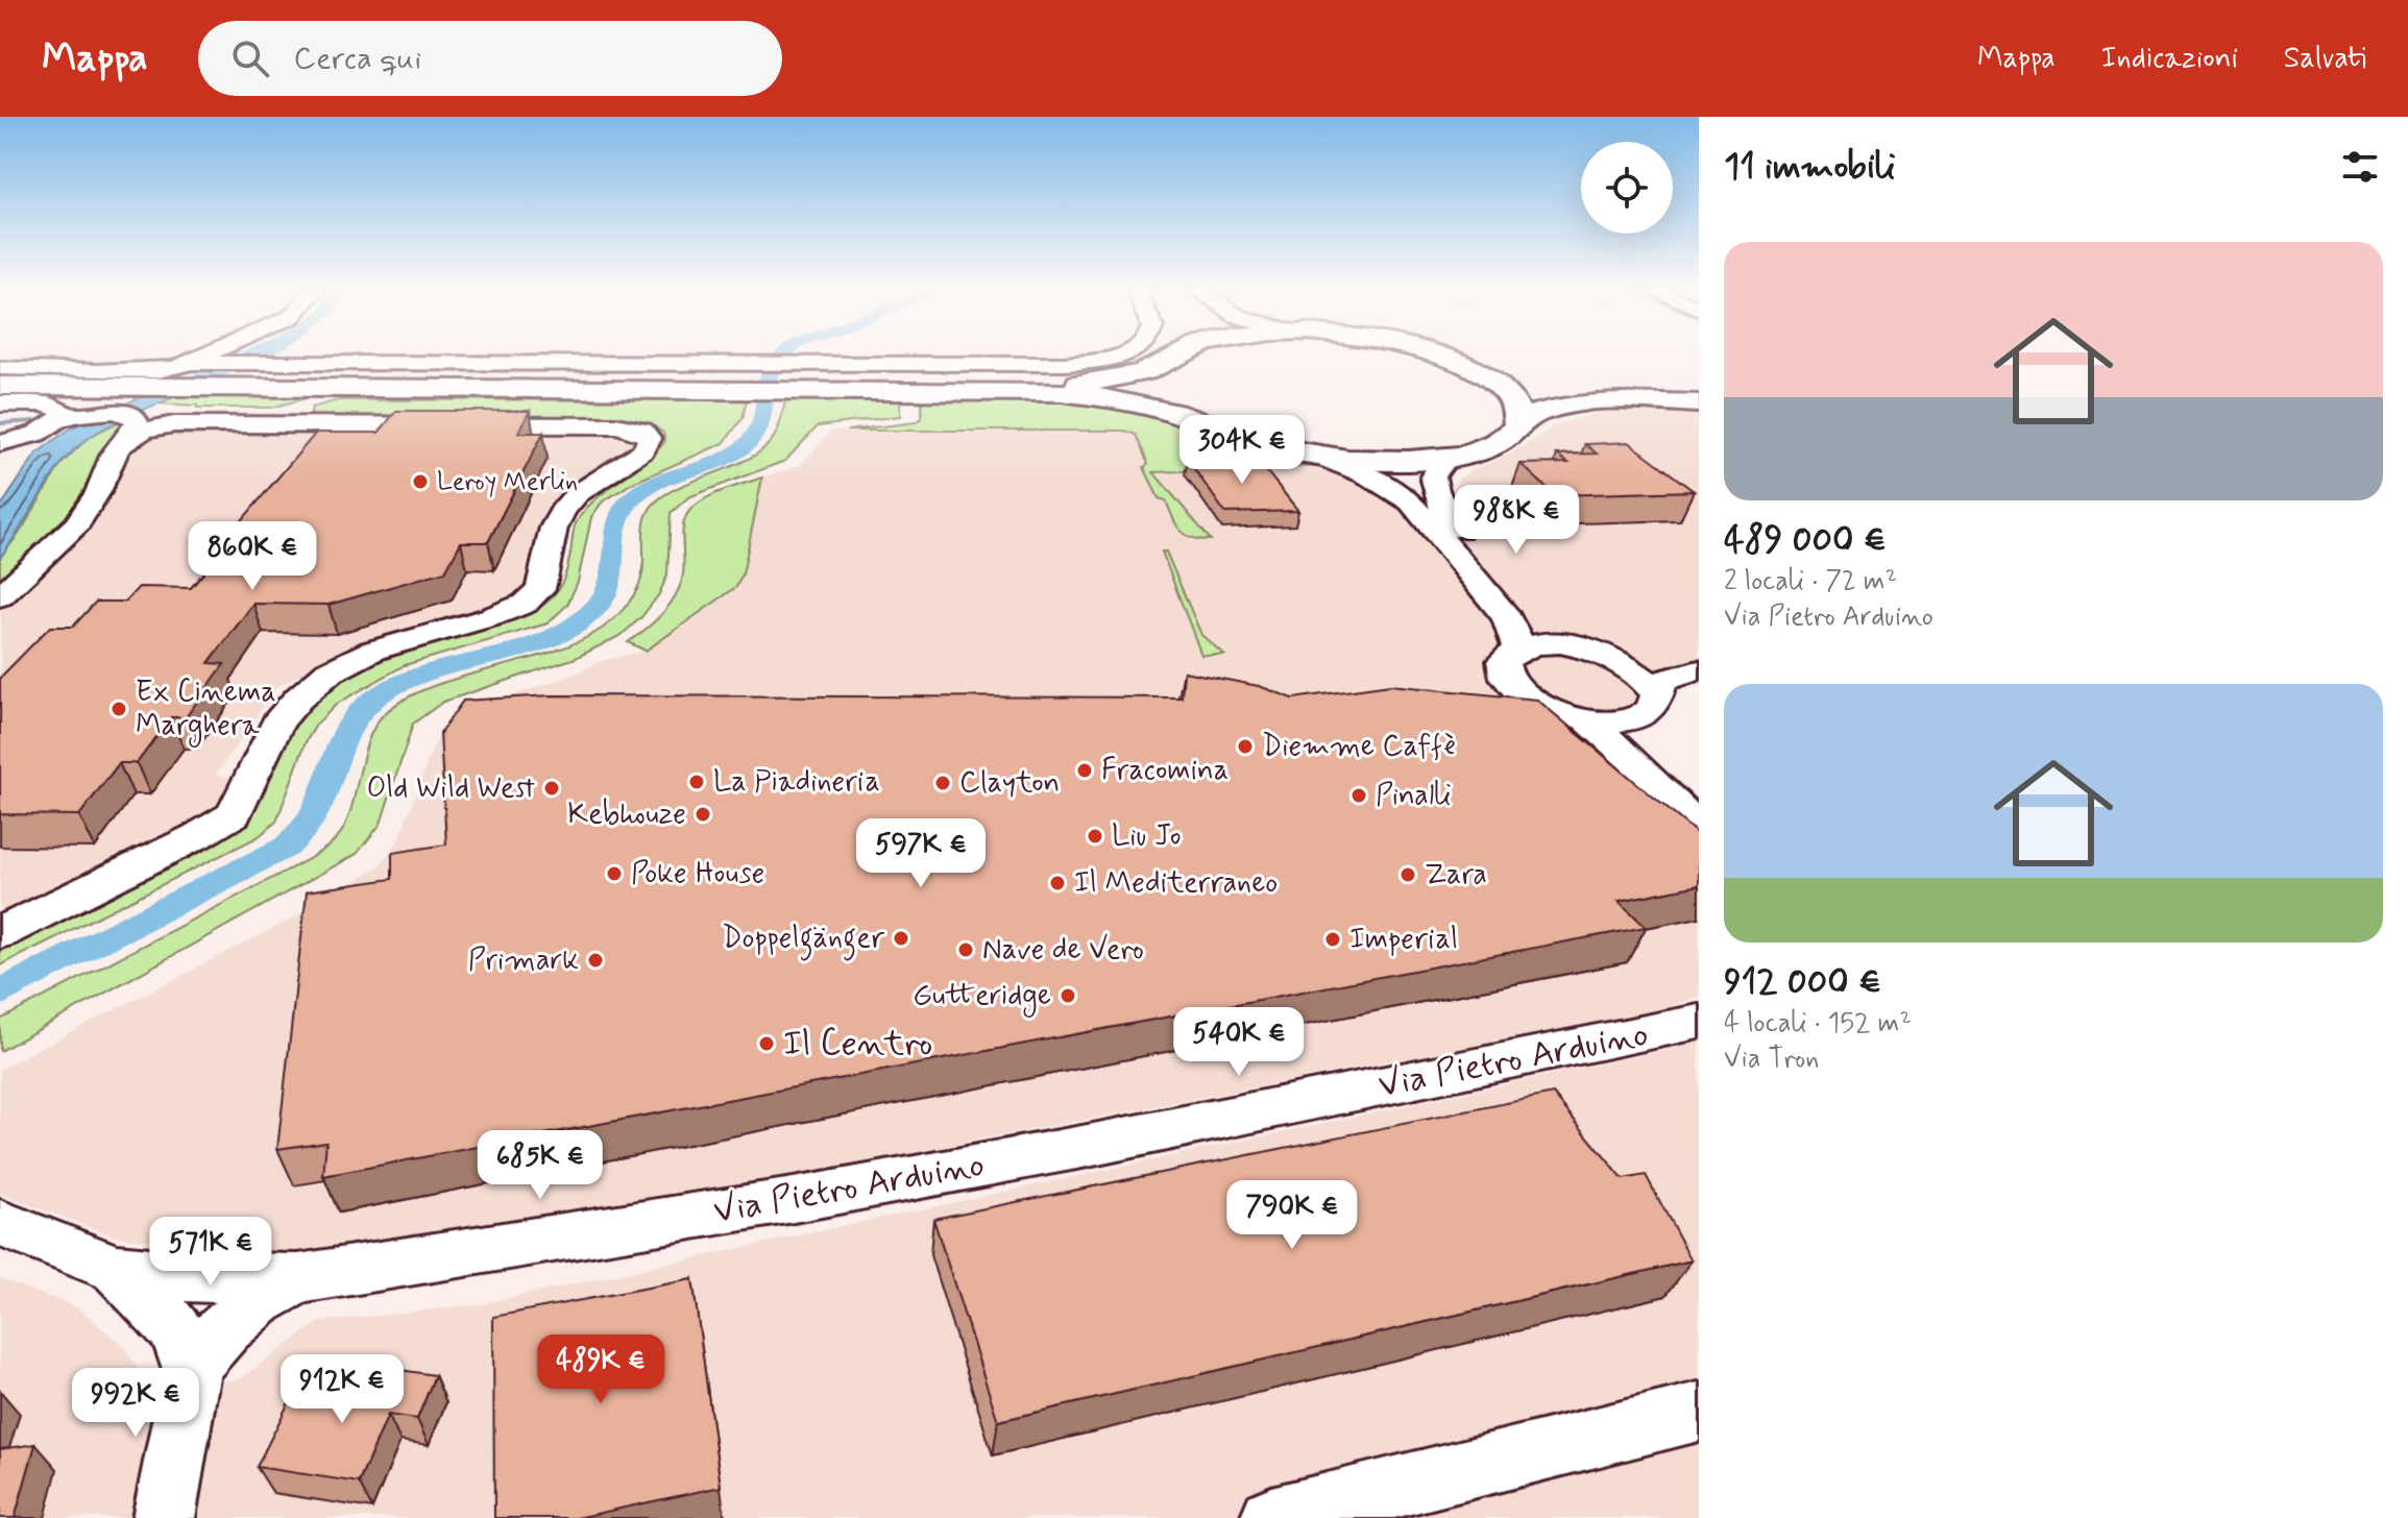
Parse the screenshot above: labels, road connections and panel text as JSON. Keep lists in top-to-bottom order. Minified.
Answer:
{"streets":{"street":["Via Pietro Arduino"]},"places":["Leroy Merlin","Ex Cinema Marghera","Diemme Caffè","Fracomina","La Piadineria","Clayton","Old Wild West","Pinalli","Kebhouze","Liu Jo","Poke House","Zara","Il Mediterraneo","Doppelgänger","Imperial","Nave de Vero","Primark","Gutteridge","Il Centro"],"page":{"header":"Mappa","search":"Cerca qui","nav":["Mappa","Indicazioni","Salvati"],"heading":"11 immobili","list":[{"name":"489 000 €","note":"2 locali · 72 m² · Via Pietro Arduino"},{"name":"912 000 €","note":"4 locali · 152 m² · Via Tron"}],"price":["304K €","988K €","860K €","597K €","540K €","685K €","790K €","571K €","489K €","912K €","992K €"]}}
